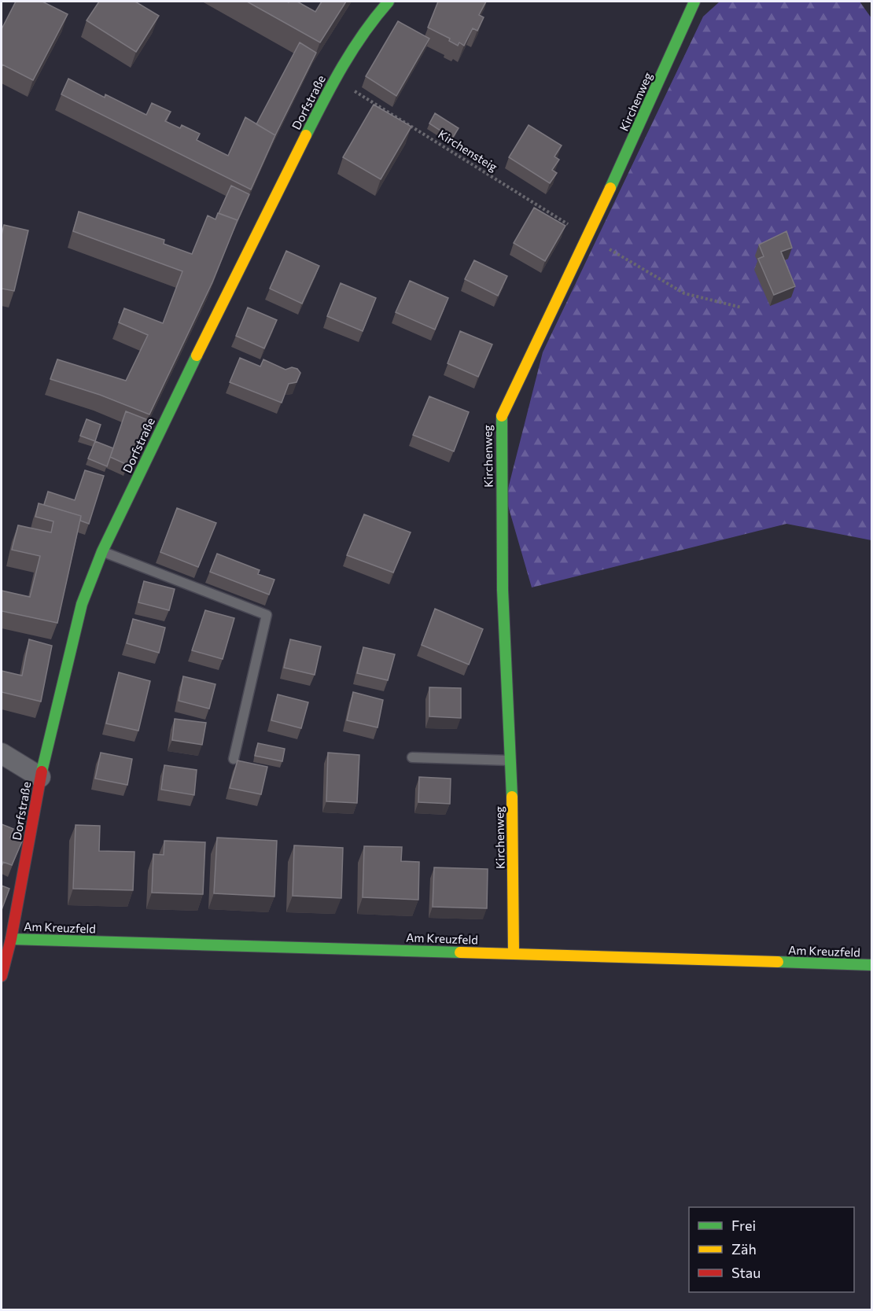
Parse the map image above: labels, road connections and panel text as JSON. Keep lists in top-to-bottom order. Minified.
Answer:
{"streets":{"street":["Kirchenweg","Dorfstraße","Am Kreuzfeld"],"path":["Kirchensteig"]},"crossings":[["Kirchenweg","Am Kreuzfeld"],["Dorfstraße","Am Kreuzfeld"]],"legend":["Frei","Zäh","Stau"]}
